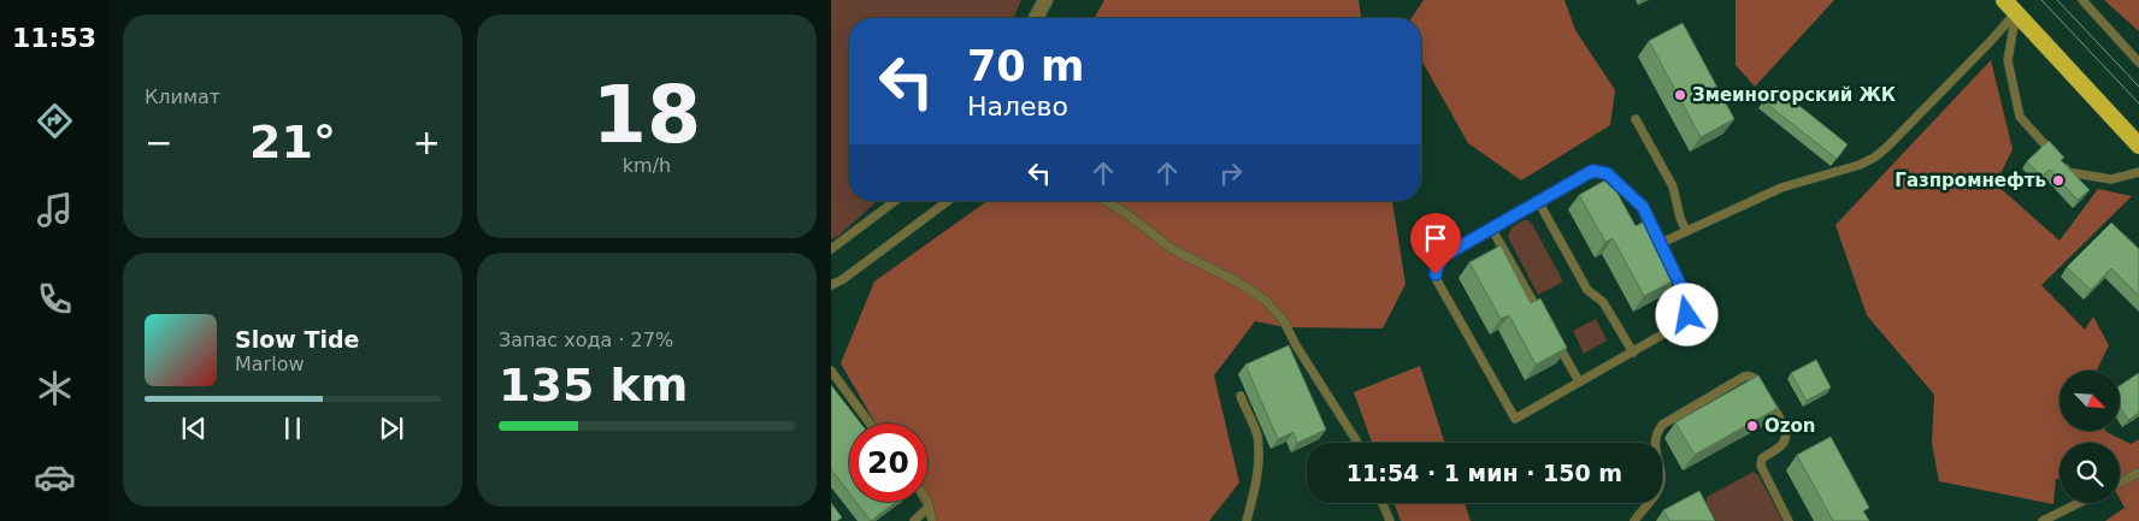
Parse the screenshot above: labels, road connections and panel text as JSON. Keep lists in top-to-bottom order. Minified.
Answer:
{"places":["Змеиногорский ЖК","Газпромнефть","Ozon"],"north":"bottom right","page":{"tabs":"11:53","tile":["Климат",["18","km/h"],["Запас хода · 27%","135 km"]],"turn":["70 m","Налево"],"heat":["−","21°","+"],"song":["Slow Tide","Marlow"],"limit":"20","trip":"11:54 · 1 мин · 150 m"}}
